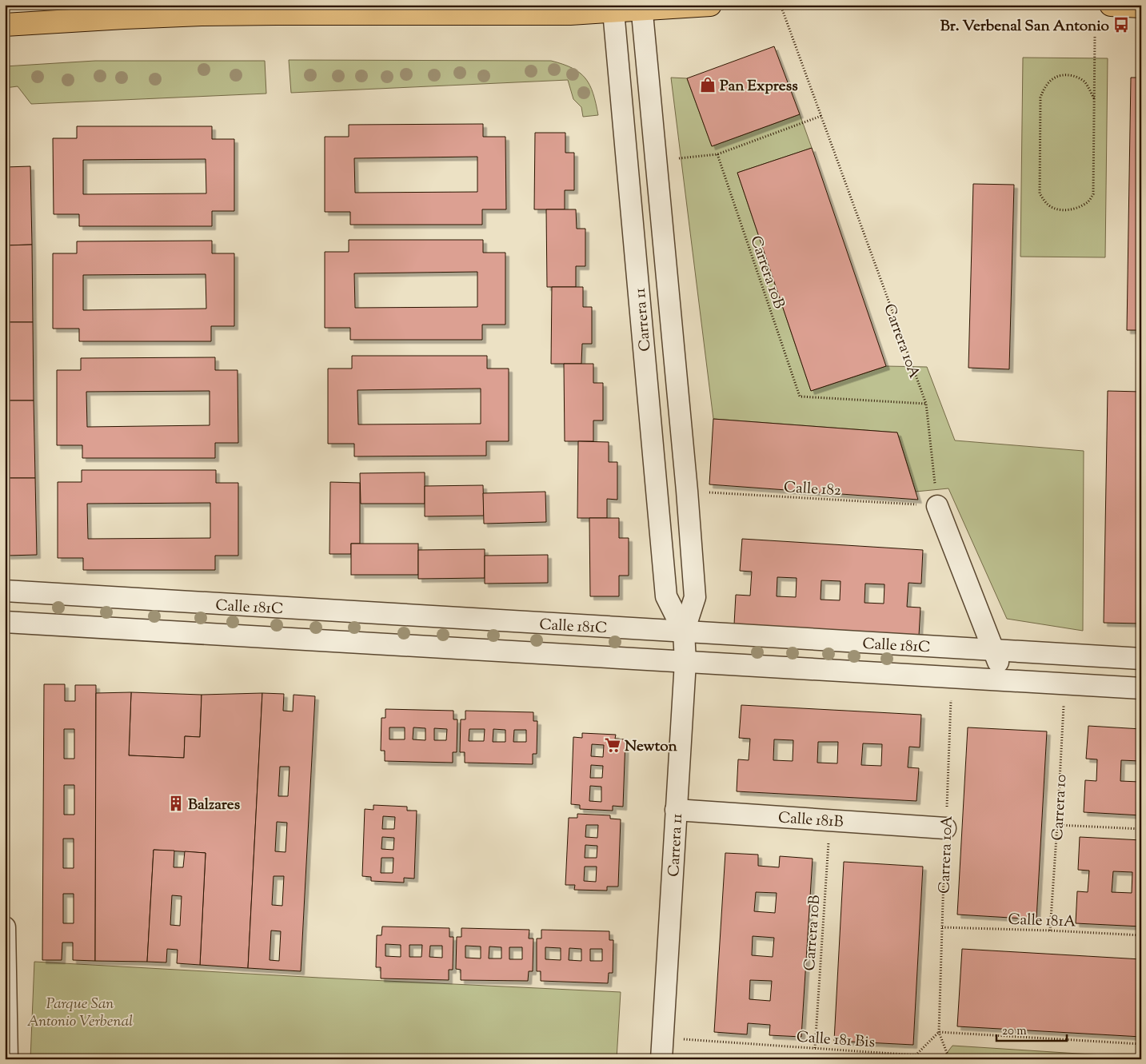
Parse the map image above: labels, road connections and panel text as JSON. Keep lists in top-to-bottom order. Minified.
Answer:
{"streets":{"street":["Carrera 11","Calle 181C","Calle 181B"],"path":["Carrera 10B","Carrera 10A","Calle 182","Carrera 10","Calle 181A","Calle 181 Bis"]},"crossings":[["Carrera 10B","Carrera 10A"],["Carrera 10B","Calle 181B"],["Carrera 10B","Calle 181 Bis"],["Carrera 11","Calle 182"],["Carrera 11","Calle 181C"],["Carrera 11","Calle 181B"],["Carrera 11","Calle 181 Bis"],["Carrera 10A","Calle 182"],["Carrera 10A","Calle 181C"],["Carrera 10A","Calle 181B"],["Carrera 10A","Calle 181A"],["Carrera 10A","Calle 181 Bis"],["Calle 181C","Carrera 10"],["Carrera 10","Calle 181A"]],"parks":["Parque San Antonio Verbenal"],"places":{"bus stop":["Br. Verbenal San Antonio"],"shop":["Pan Express"],"supermarket":["Newton"],"building":["Balzares"]},"scale_bar":"20 m"}
